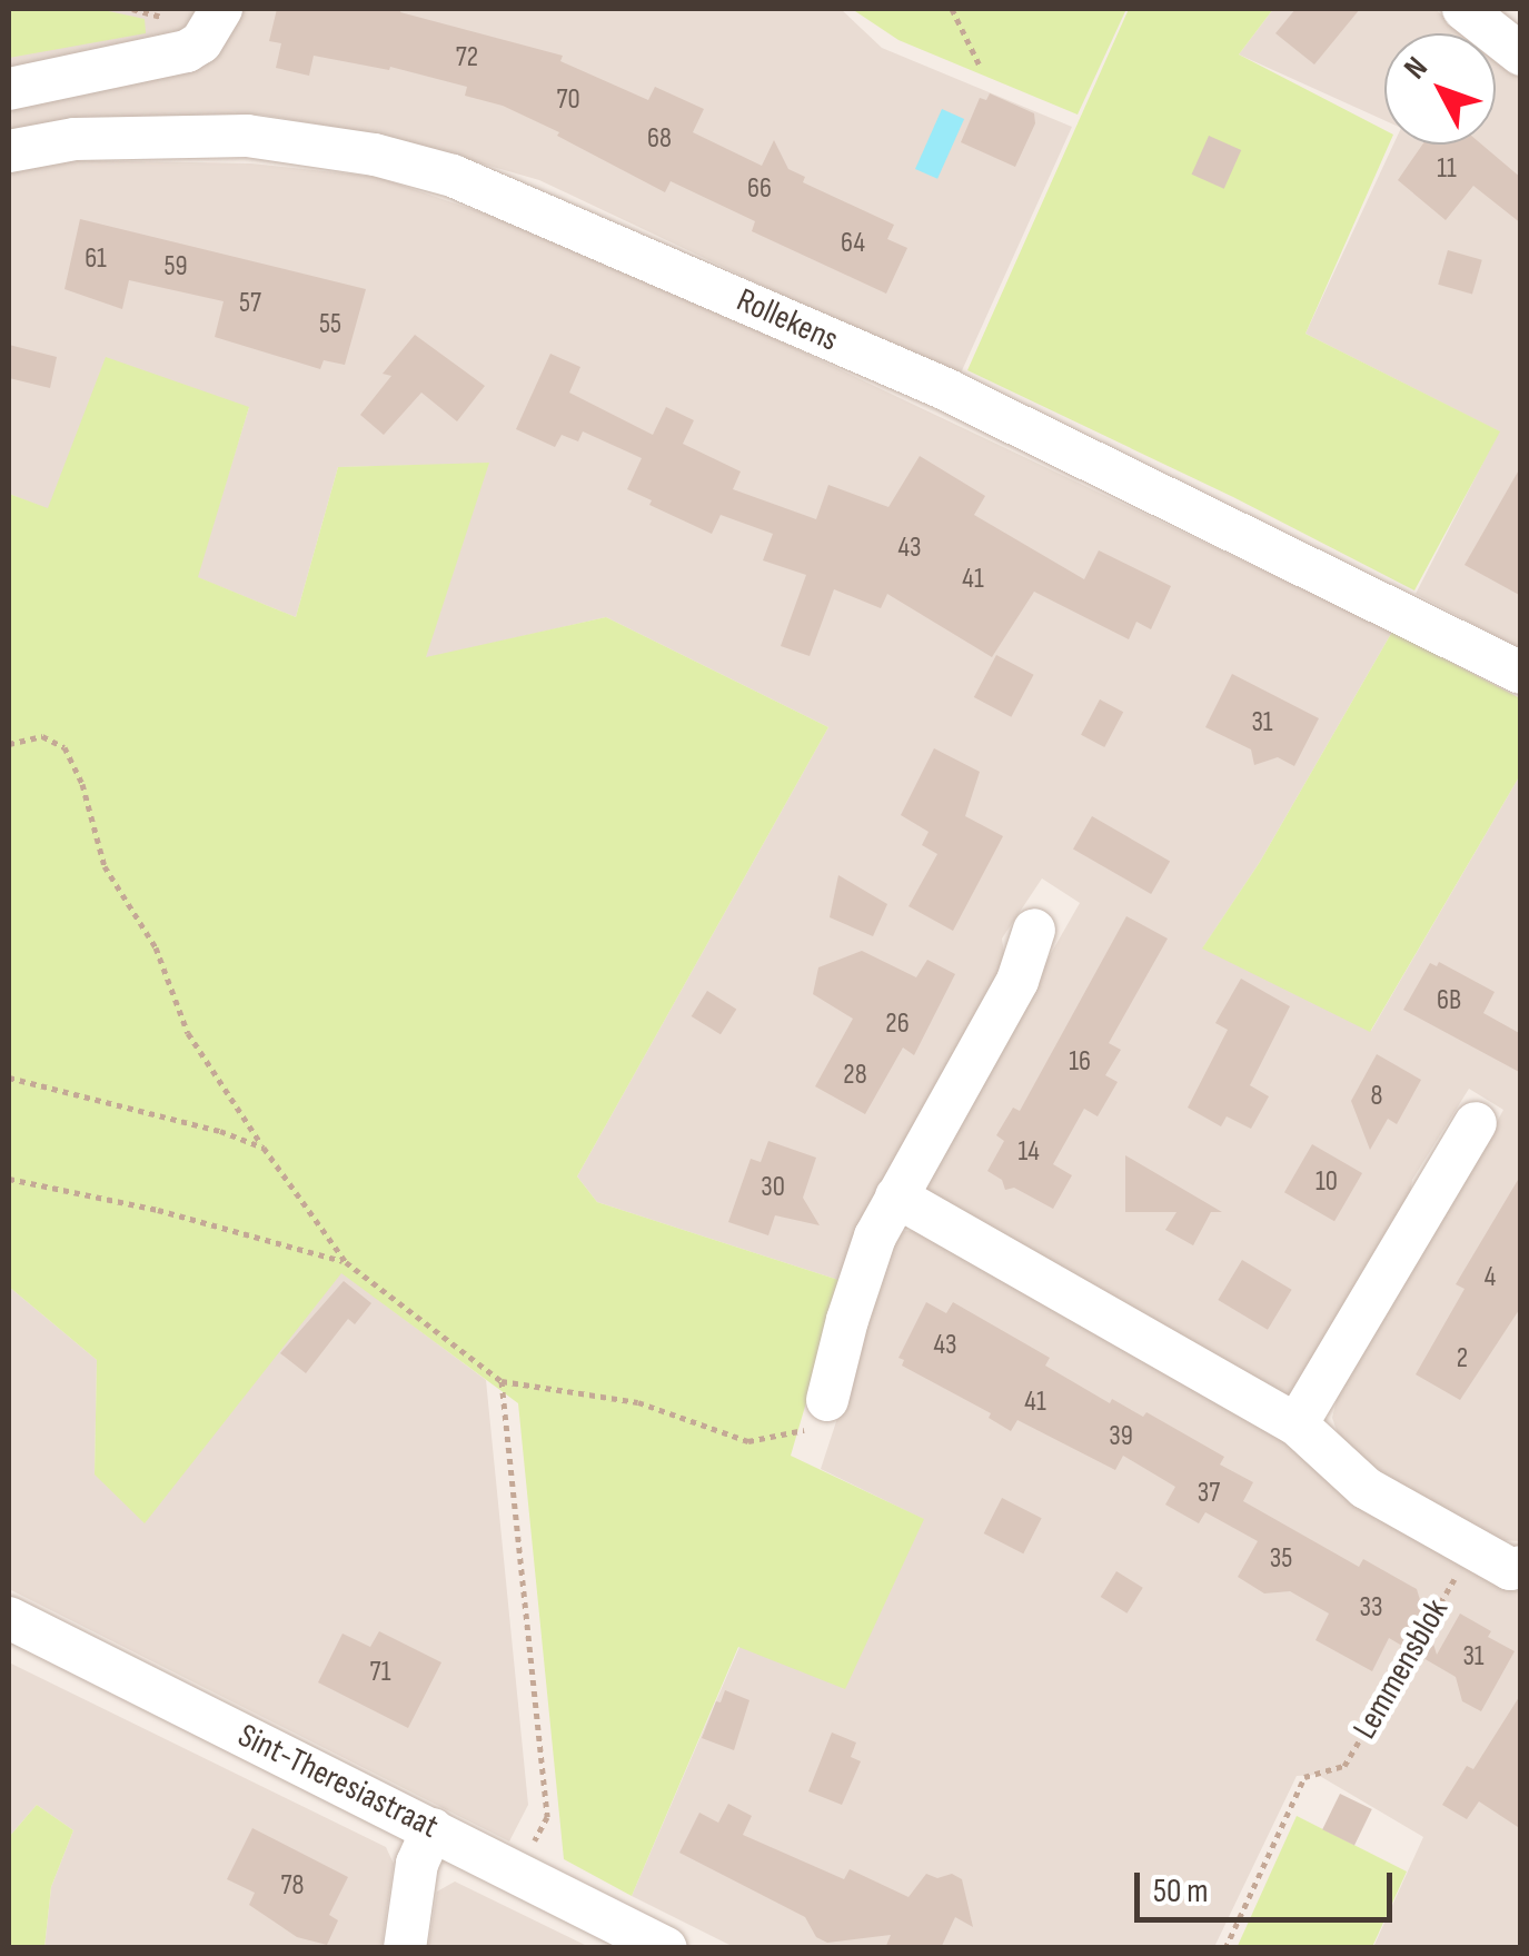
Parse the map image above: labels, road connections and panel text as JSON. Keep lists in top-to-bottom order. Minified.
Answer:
{"streets":{"street":["Rollekens","Sint-Theresiastraat"],"path":["Lemmensblok"]},"house_numbers":["72","70","68","11","66","64","61","59","57","55","43","41","31","6B","26","16","28","8","14","10","30","4","43","2","41","39","37","35","33","31","71","78"],"scale_bar":"50 m","north":"top left"}
